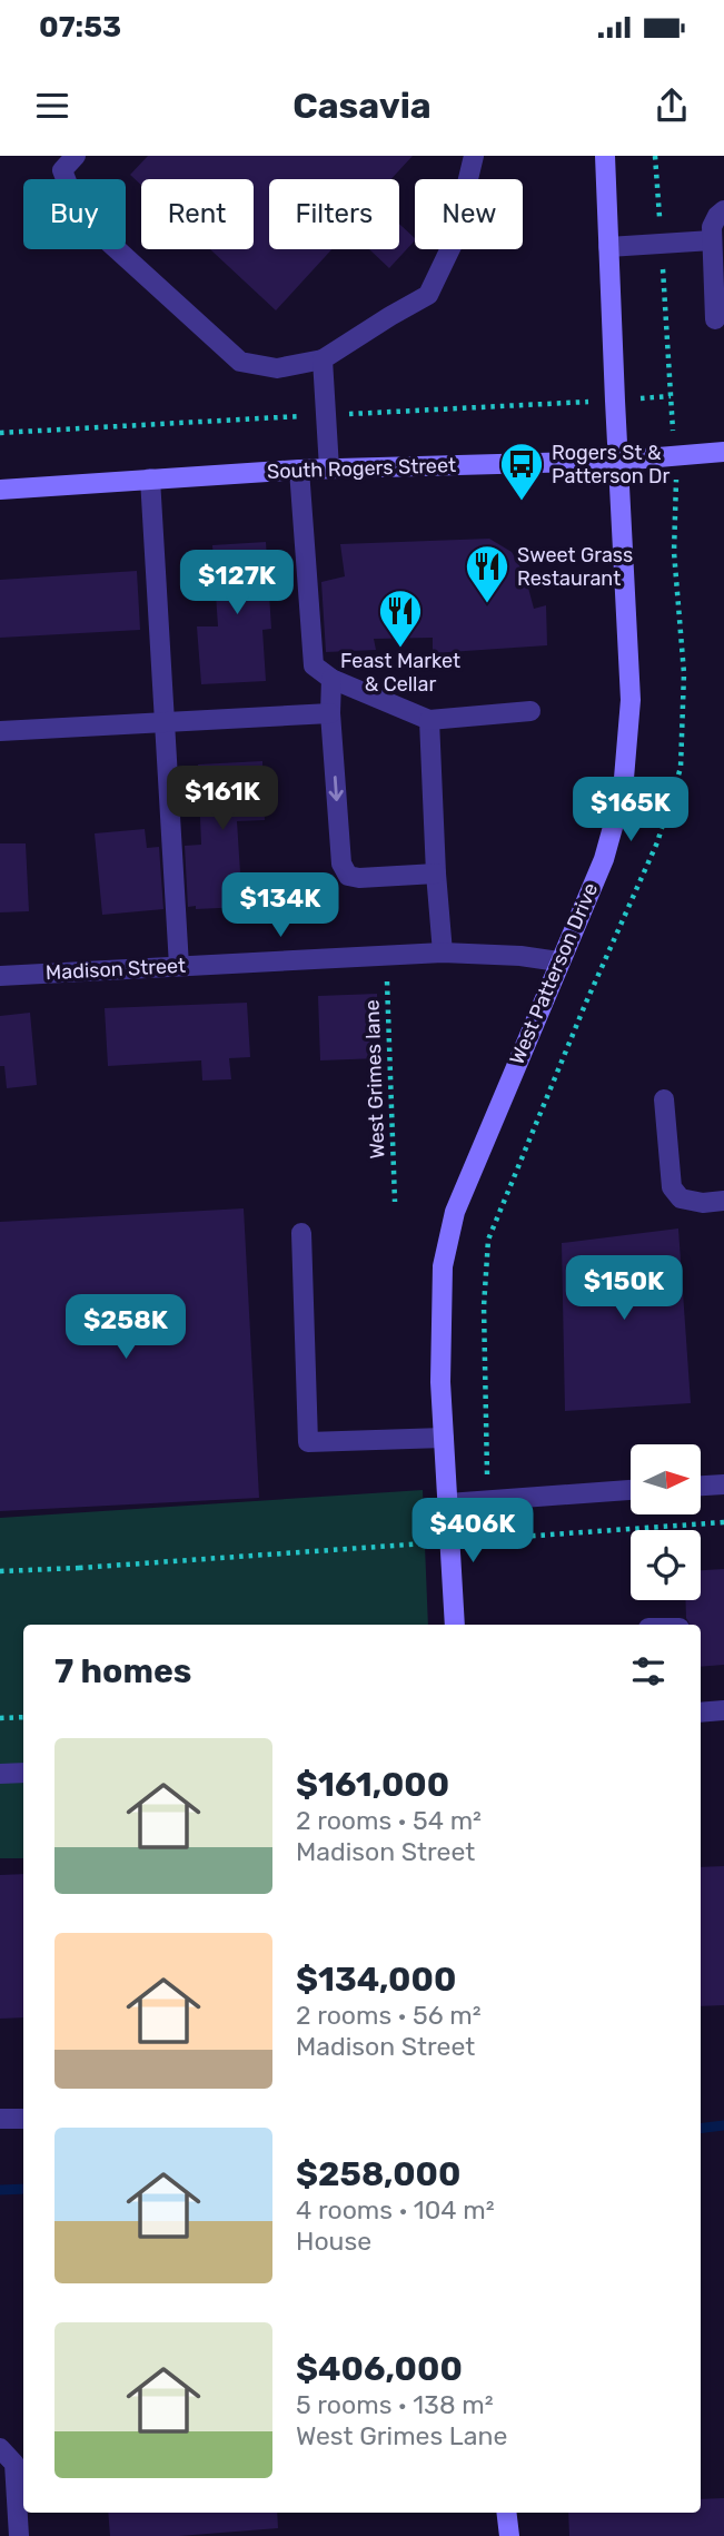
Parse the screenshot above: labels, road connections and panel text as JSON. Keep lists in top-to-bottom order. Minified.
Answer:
{"streets":{"street":["South Rogers Street","Madison Street","West Patterson Drive"],"path":["West Grimes lane"]},"crossings":[["South Rogers Street","West Patterson Drive"],["Madison Street","West Patterson Drive"],["Madison Street","West Grimes lane"]],"places":{"bus stop":["Rogers St & Patterson Dr"],"restaurant":["Sweet Grass Restaurant","Feast Market & Cellar"]},"north":"right","page":{"status":"07:53","header":"Casavia","chip":["Buy","Rent","Filters","New"],"price":["$127K","$161K","$165K","$134K","$150K","$258K","$406K"],"heading":"7 homes","list":[{"name":"$161,000","note":"2 rooms · 54 m² · Madison Street"},{"name":"$134,000","note":"2 rooms · 56 m² · Madison Street"},{"name":"$258,000","note":"4 rooms · 104 m² · House"},{"name":"$406,000","note":"5 rooms · 138 m² · West Grimes Lane"}]}}
